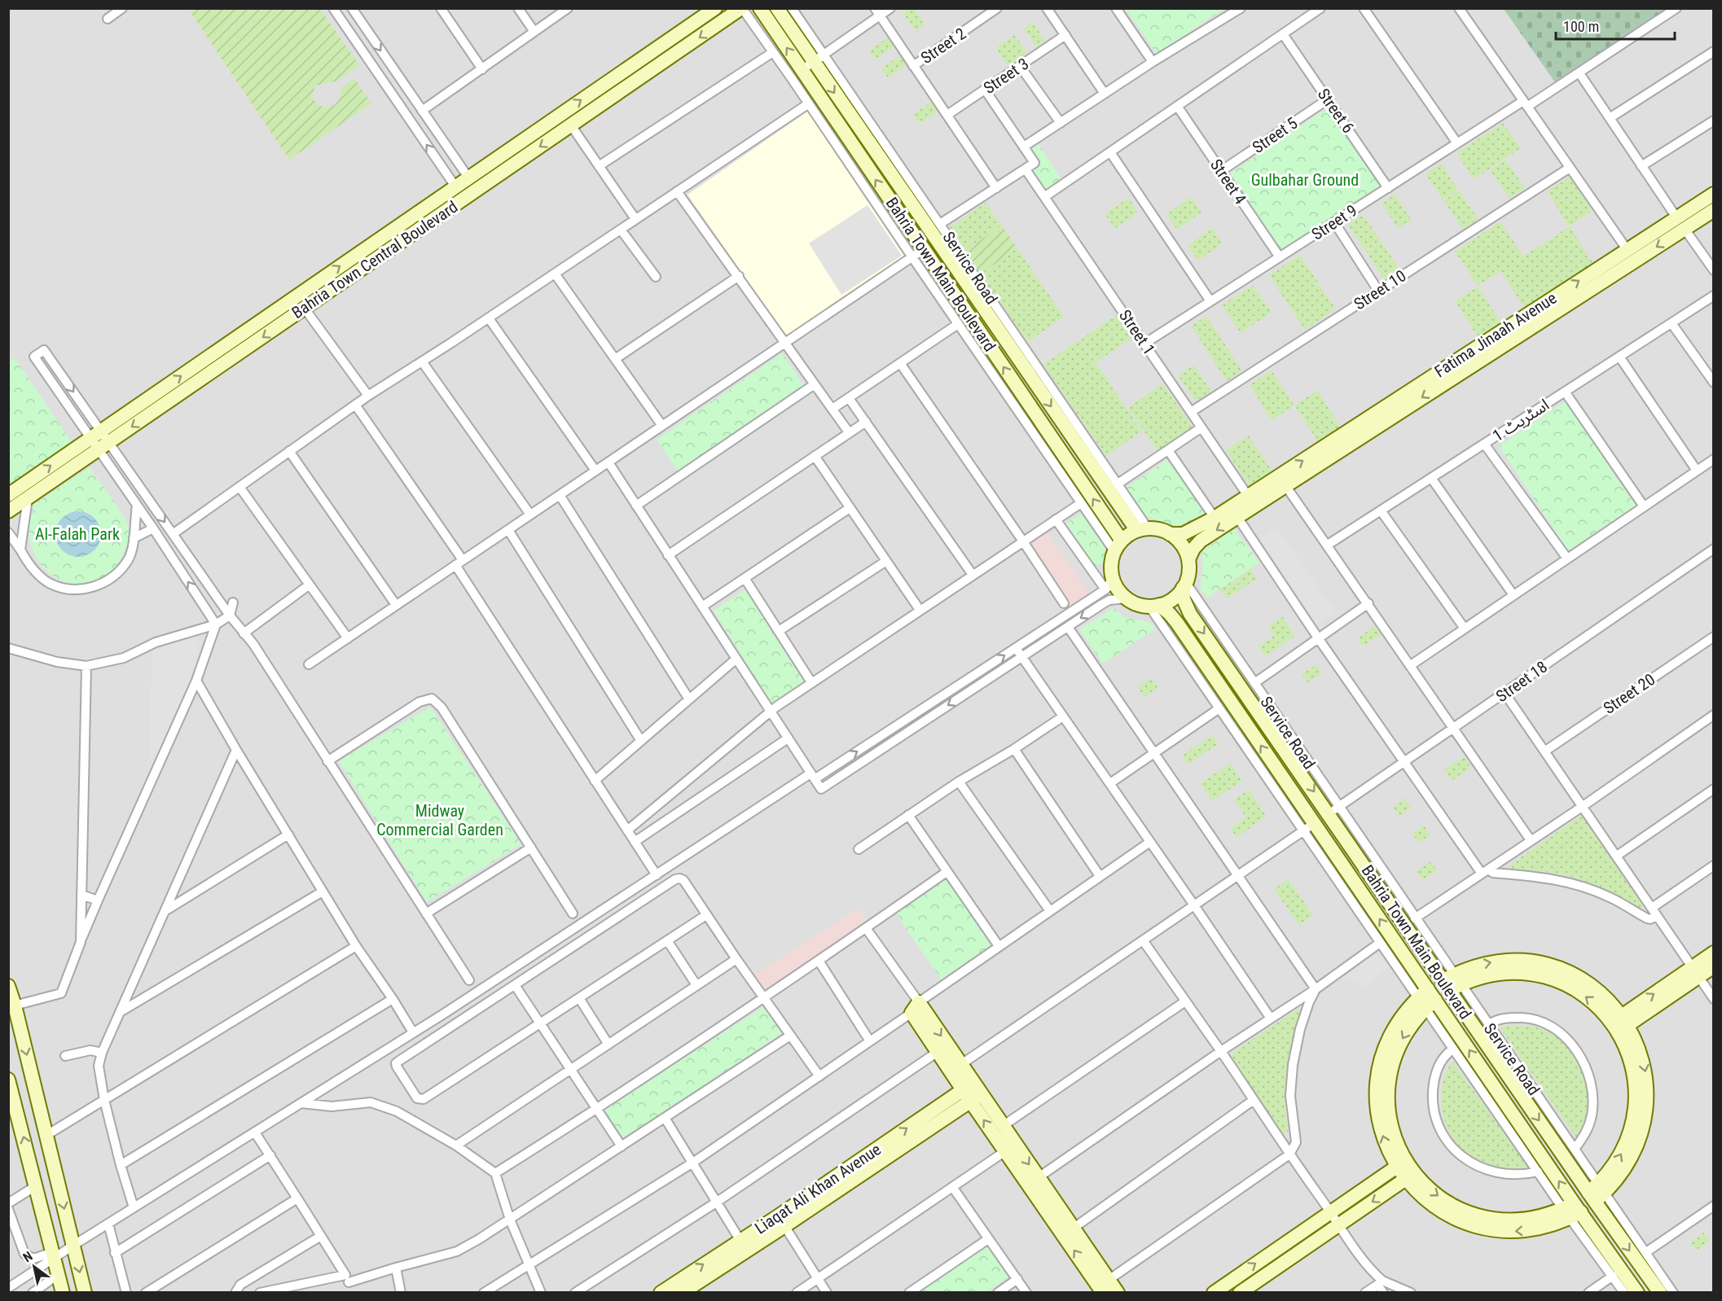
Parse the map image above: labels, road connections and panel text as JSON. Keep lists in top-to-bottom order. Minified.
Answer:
{"streets":{"street":["Street 2","Street 3","Street 6","Street 5","Street 4","Street 9","Bahria Town Central Boulevard","Service Road","Bahria Town Main Boulevard","Street 10","Street 1","Fatima Jinaah Avenue","اسٹریٹ 1","Street 18","Street 20","Liaqat Ali Khan Avenue"]},"crossings":[["Street 6","Street 5"],["Street 6","Street 9"],["Street 5","Street 4"],["Street 4","Street 9"],["Street 9","Street 1"],["Service Road","Bahria Town Main Boulevard"],["Service Road","Fatima Jinaah Avenue"],["Service Road","Street 18"],["Bahria Town Main Boulevard","Fatima Jinaah Avenue"],["Bahria Town Main Boulevard","Street 18"],["Street 10","Street 1"],["Street 1","Fatima Jinaah Avenue"]],"parks":["Gulbahar Ground","Al-Falah Park","Midway Commercial Garden"],"scale_bar":"100 m","north":"top left"}
